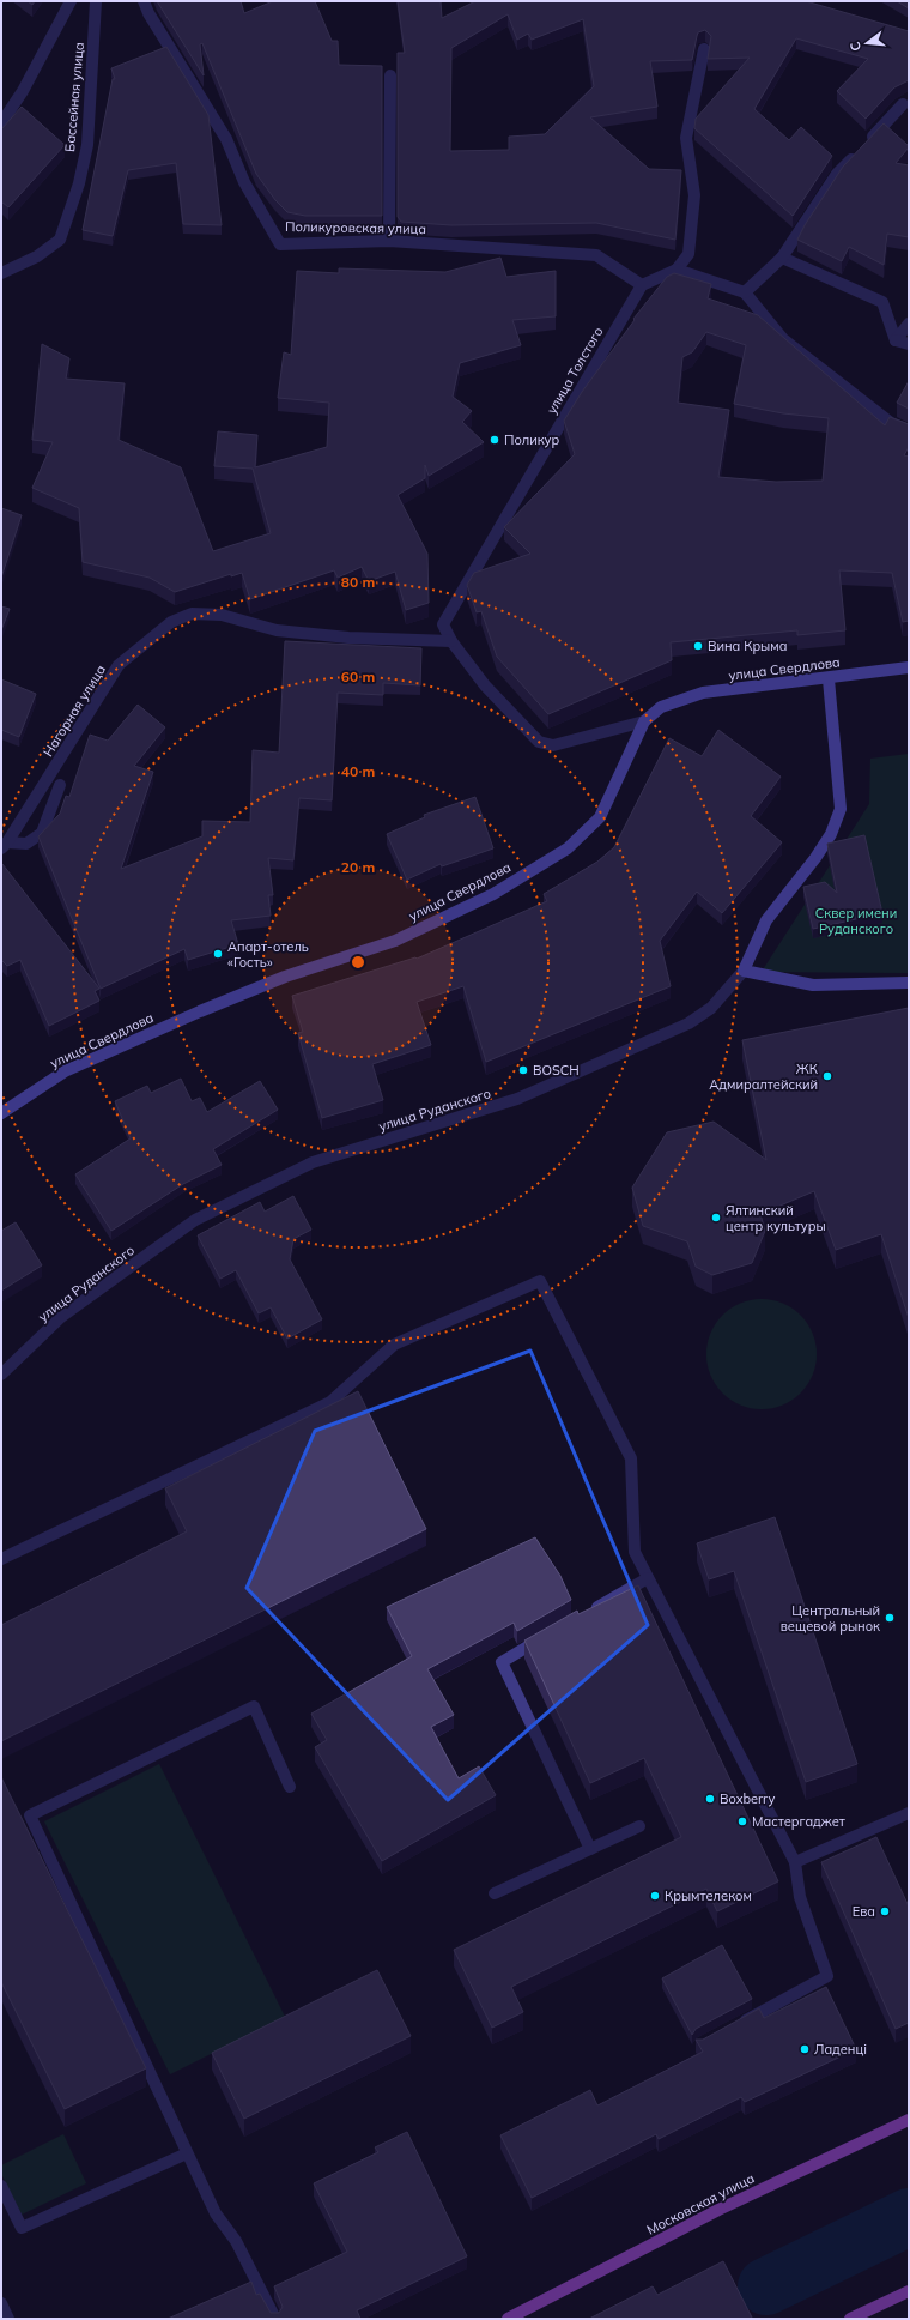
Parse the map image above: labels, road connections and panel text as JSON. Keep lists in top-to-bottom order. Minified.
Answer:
{"streets":{"main road":["улица Свердлова","Московская улица"],"street":["Бассейная улица","Поликуровская улица","улица Толстого","Нагорная улица","улица Руданского"]},"crossings":[["Поликуровская улица","улица Толстого"],["улица Толстого","улица Свердлова"],["улица Толстого","Нагорная улица"]],"parks":["Сквер имени Руданского"],"places":["Поликур","Вина Крыма","Апарт-отель «Гость»","BOSCH","ЖК Адмиралтейский","Ялтинский центр культуры","Центральный вещевой рынок","Boxberry","Мастергаджет","Крымтелеком","Ева","Ладенці"],"north":"left","rings":["80 m","60 m","40 m","20 m"]}
